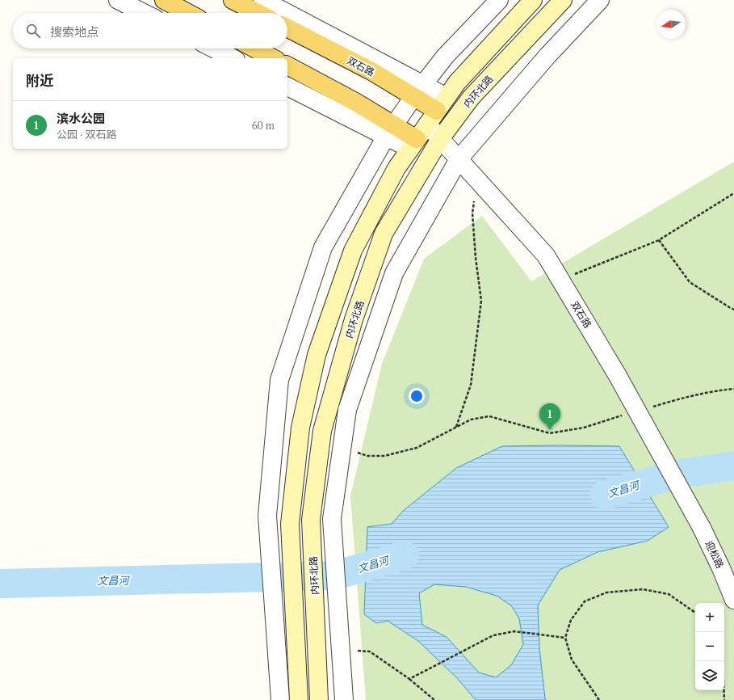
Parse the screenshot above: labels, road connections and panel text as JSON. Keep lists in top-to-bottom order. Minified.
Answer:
{"streets":{"main road":["双石路","内环北路"],"street":["迎松路"]},"crossings":[["双石路","内环北路"],["双石路","迎松路"]],"water":["文昌河"],"north":"left","page":{"search":"搜索地点","heading":"附近","list":[{"mark":"1","name":"滨水公园","note":"公园 · 双石路","value":"60 m"}],"pins":"1","map_buttons":["+","−"]}}
